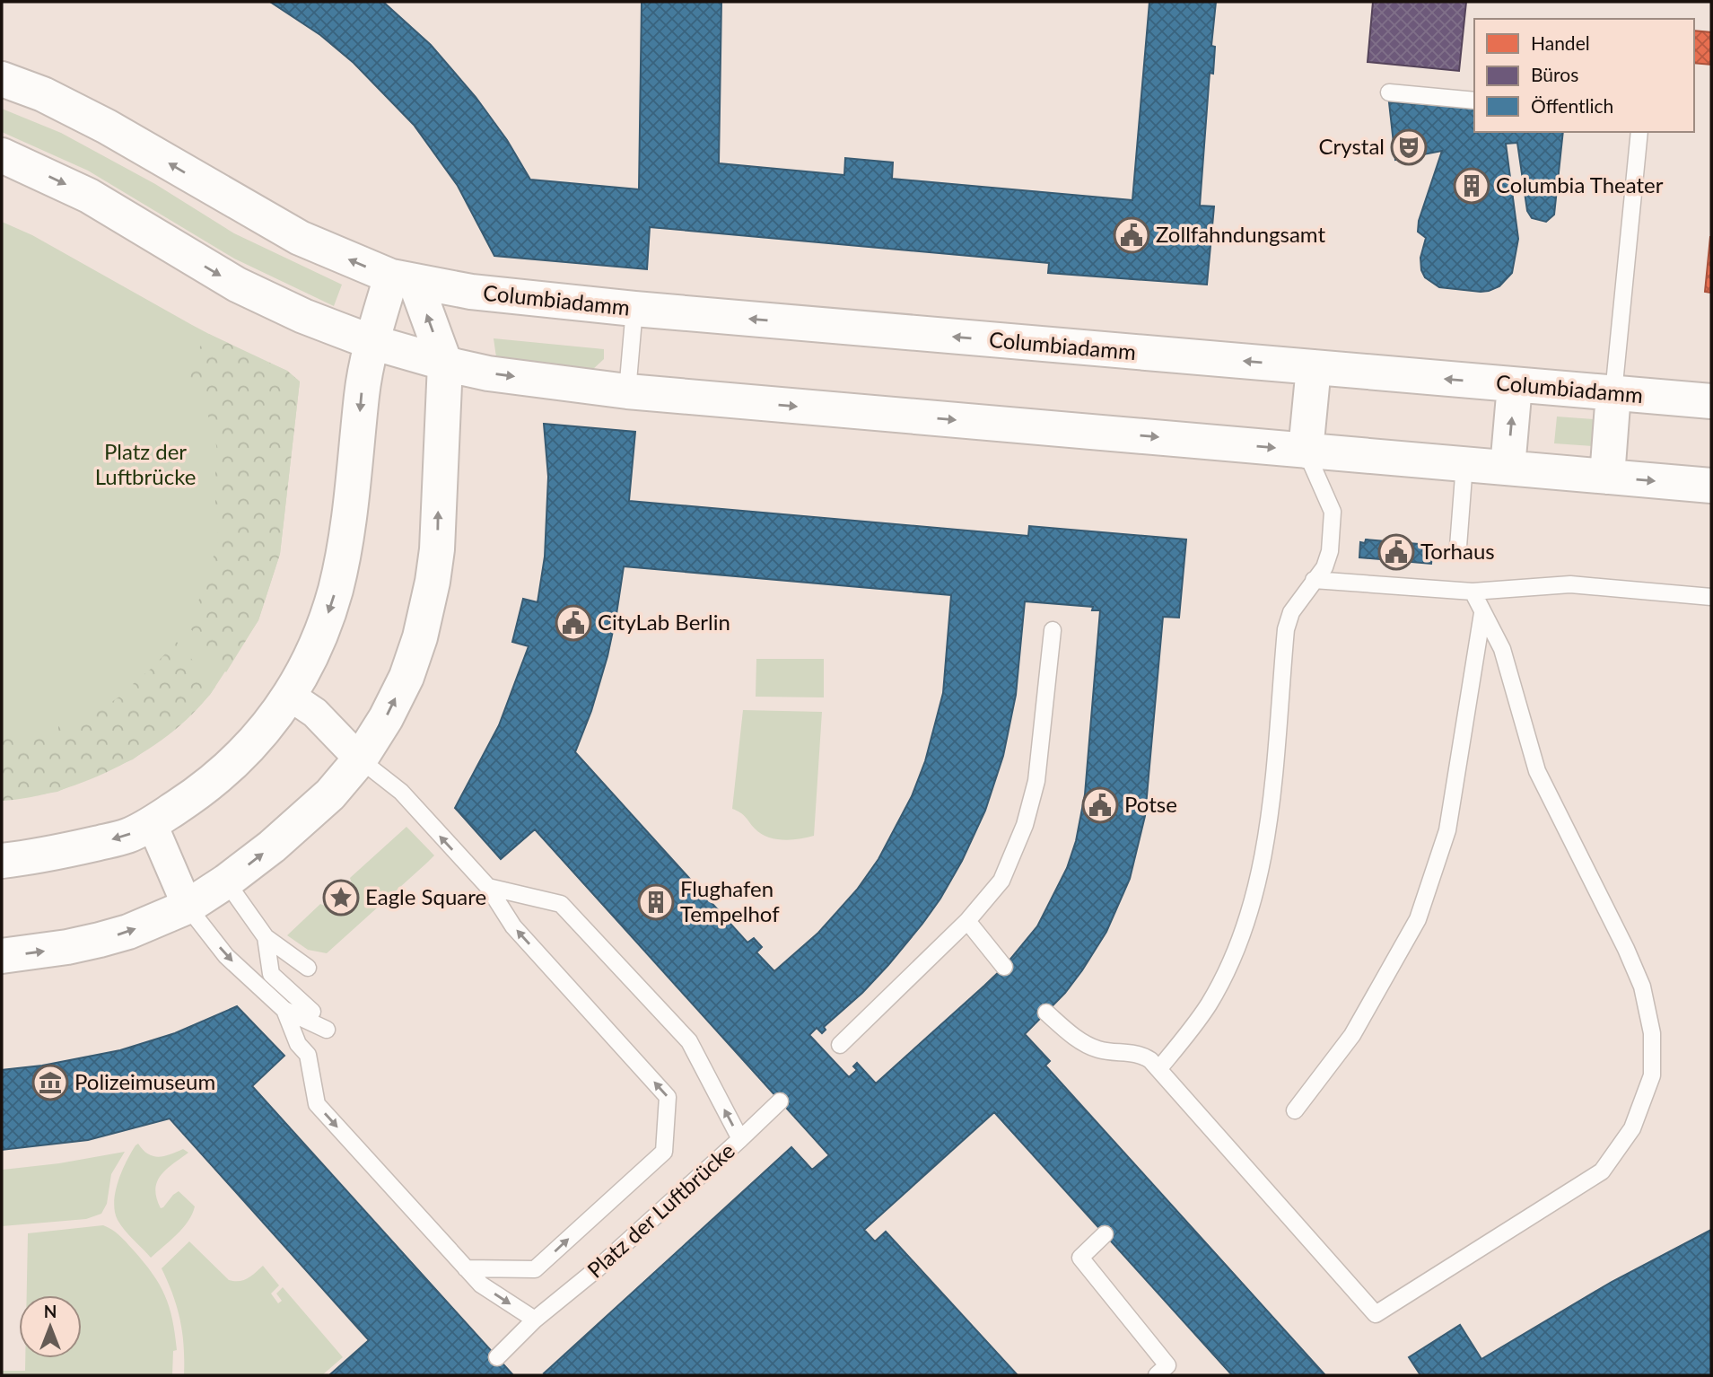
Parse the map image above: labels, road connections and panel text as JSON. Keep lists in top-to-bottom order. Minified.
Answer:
{"streets":{"main road":["Columbiadamm"],"street":["Platz der Luftbrücke"]},"parks":["Platz der Luftbrücke"],"places":{"theatre":["Crystal"],"building":["Columbia Theater","Flughafen Tempelhof"],"public building":["Zollfahndungsamt","Torhaus","CityLab Berlin","Potse"],"place":["Eagle Square"],"museum":["Polizeimuseum"]},"legend":["Handel","Büros","Öffentlich"],"north":"top"}
